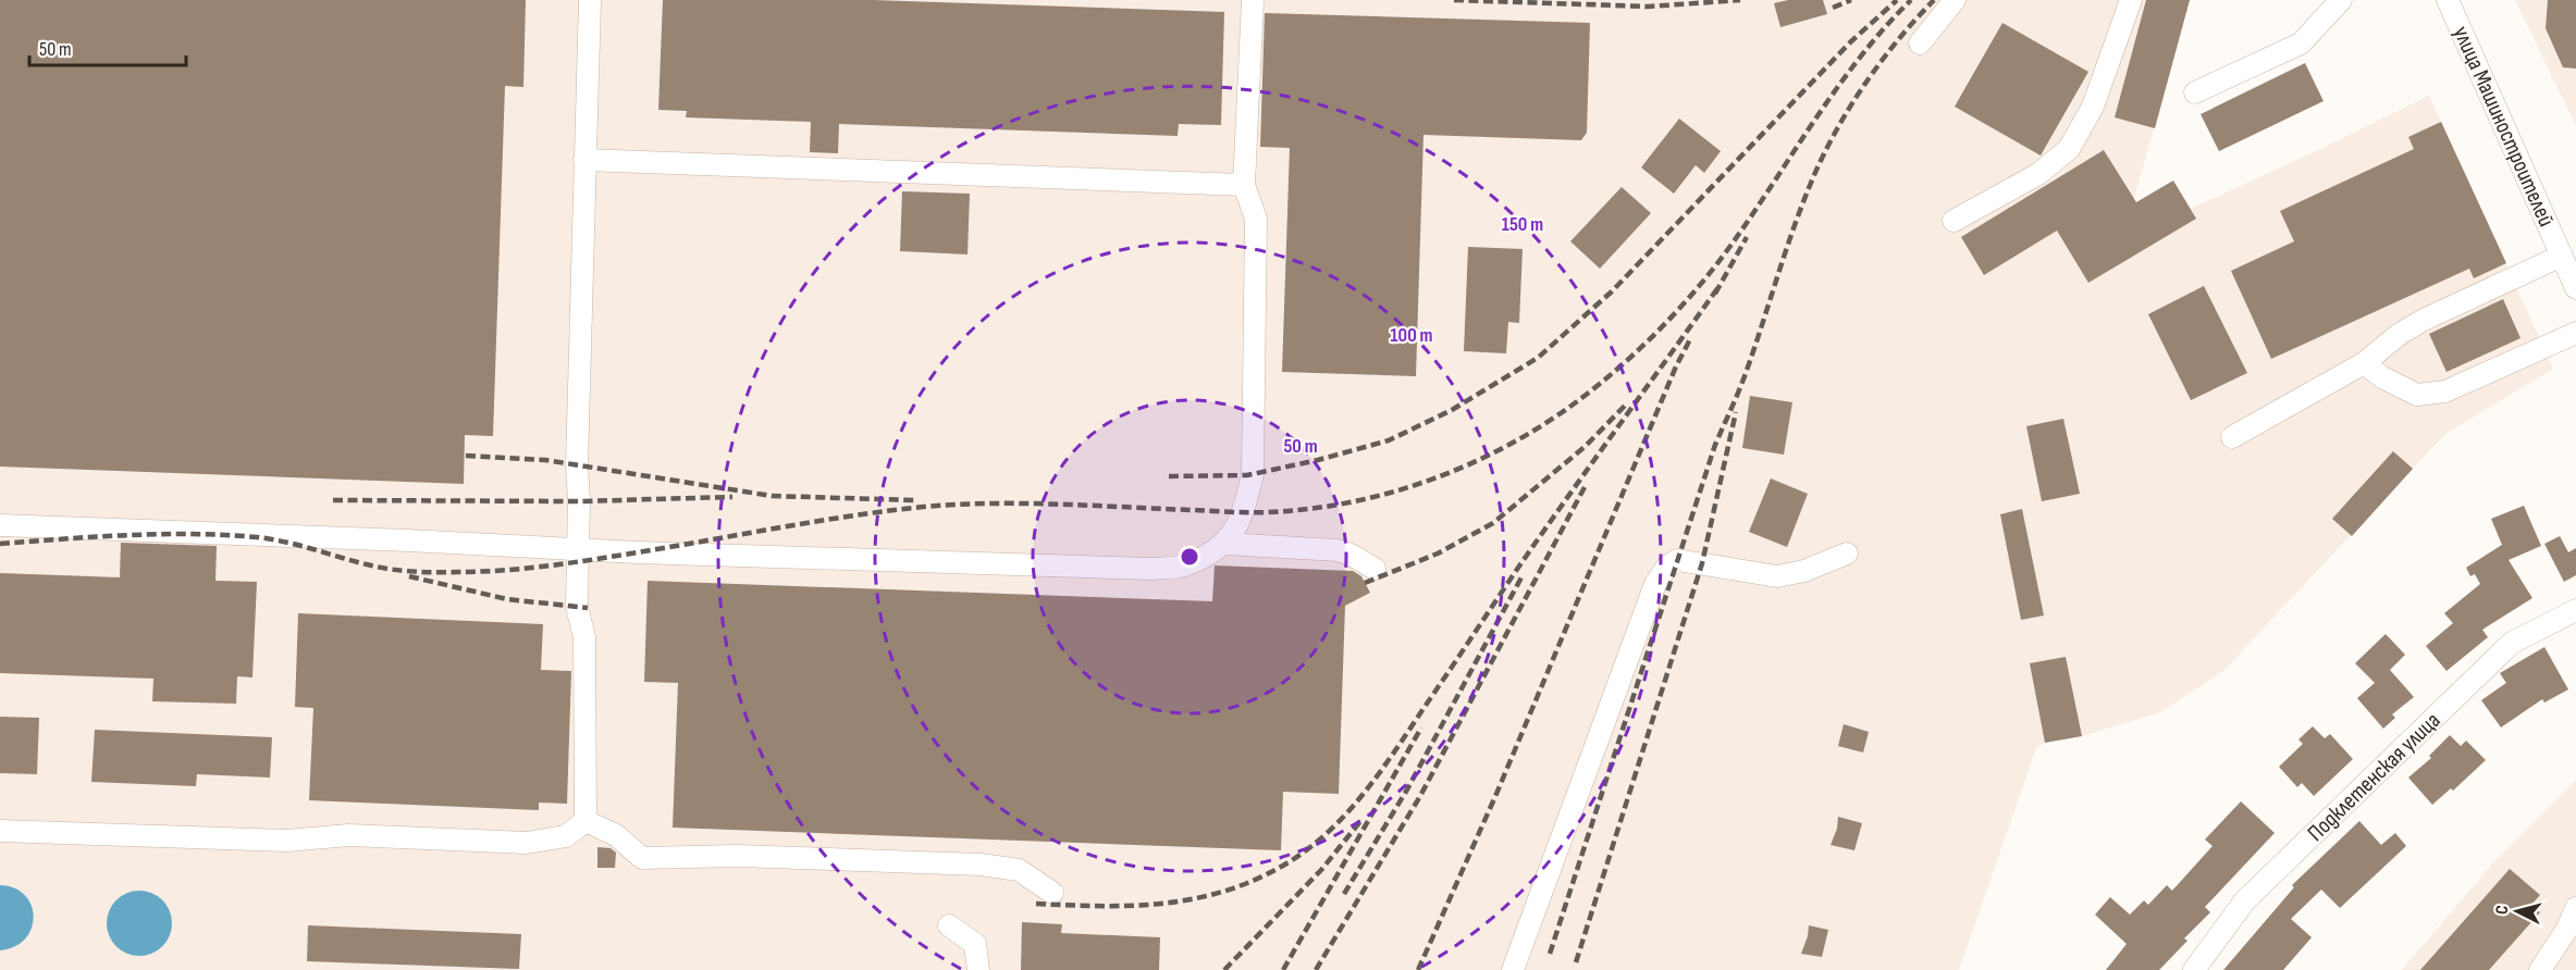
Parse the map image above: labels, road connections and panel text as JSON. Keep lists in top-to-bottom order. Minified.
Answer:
{"streets":{"street":["улица Машиностроителей","Подклетенская улица"]},"scale_bar":"50 m","north":"left","rings":["150 m","100 m","50 m"]}
